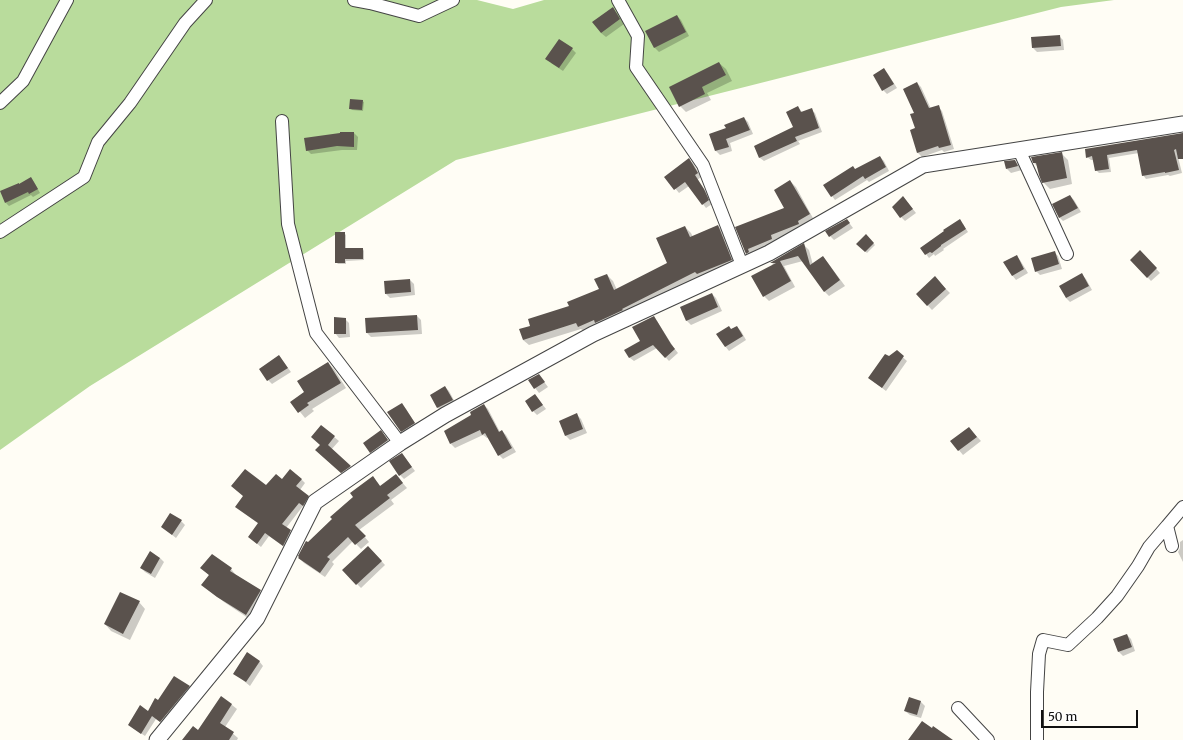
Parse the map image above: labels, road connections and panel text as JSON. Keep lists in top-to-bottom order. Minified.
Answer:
{"scale_bar":"50 m"}
